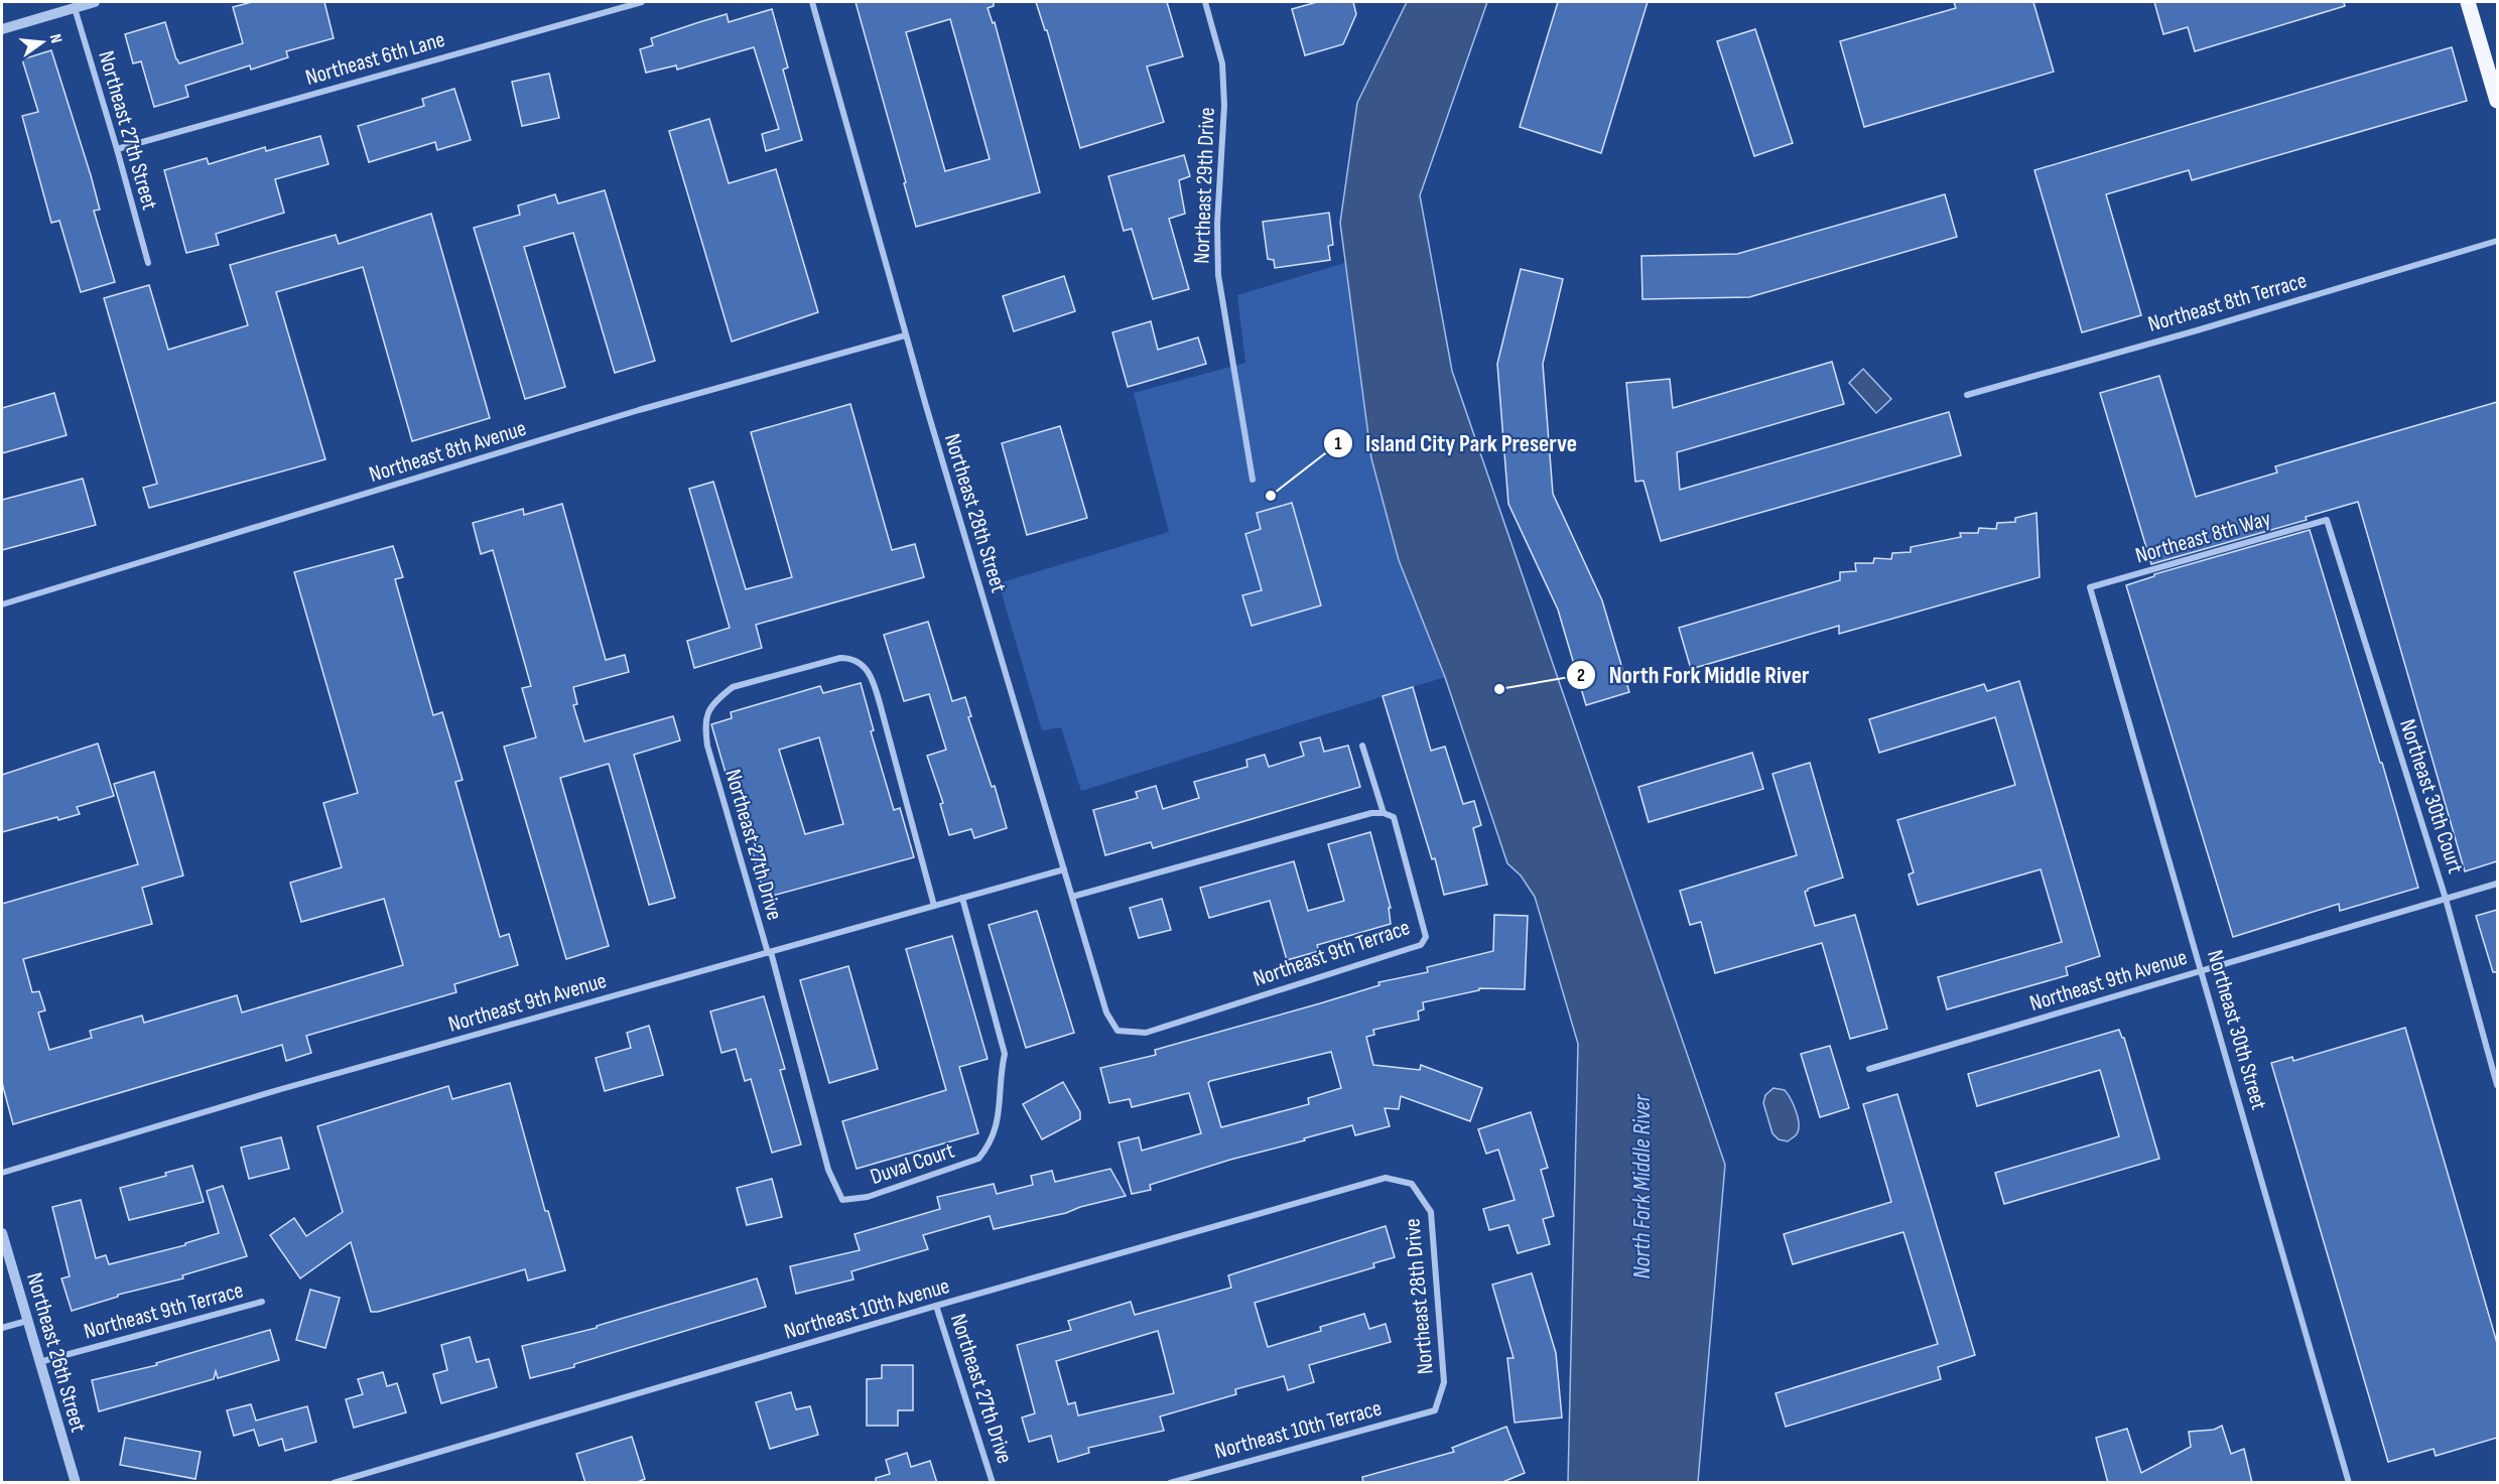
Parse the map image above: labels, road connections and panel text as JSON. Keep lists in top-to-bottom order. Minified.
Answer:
{"streets":{"street":["Northeast 6th Lane","Northeast 27th Street","Northeast 29th Drive","Northeast 8th Terrace","Northeast 8th Avenue","Northeast 28th Street","Northeast 8th Way","Northeast 30th Court","Northeast 27th Drive","Northeast 9th Terrace","Northeast 9th Avenue","Northeast 30th Street","Duval Court","Northeast 28th Drive","Northeast 10th Avenue","Northeast 26th Street","Northeast 10th Terrace"]},"crossings":[["Northeast 6th Lane","Northeast 27th Street"],["Northeast 8th Avenue","Northeast 28th Street"],["Northeast 28th Street","Northeast 9th Terrace"],["Northeast 28th Street","Northeast 9th Avenue"],["Northeast 8th Way","Northeast 30th Court"],["Northeast 8th Way","Northeast 30th Street"],["Northeast 30th Court","Northeast 9th Avenue"],["Northeast 27th Drive","Northeast 9th Avenue"],["Northeast 27th Drive","Duval Court"],["Northeast 27th Drive","Northeast 10th Avenue"],["Northeast 9th Terrace","Northeast 26th Street"],["Northeast 9th Avenue","Northeast 30th Street"],["Northeast 9th Avenue","Duval Court"],["Northeast 28th Drive","Northeast 10th Avenue"],["Northeast 28th Drive","Northeast 10th Terrace"]],"water":["North Fork Middle River"],"places":["Island City Park Preserve","North Fork Middle River"],"north":"right"}
